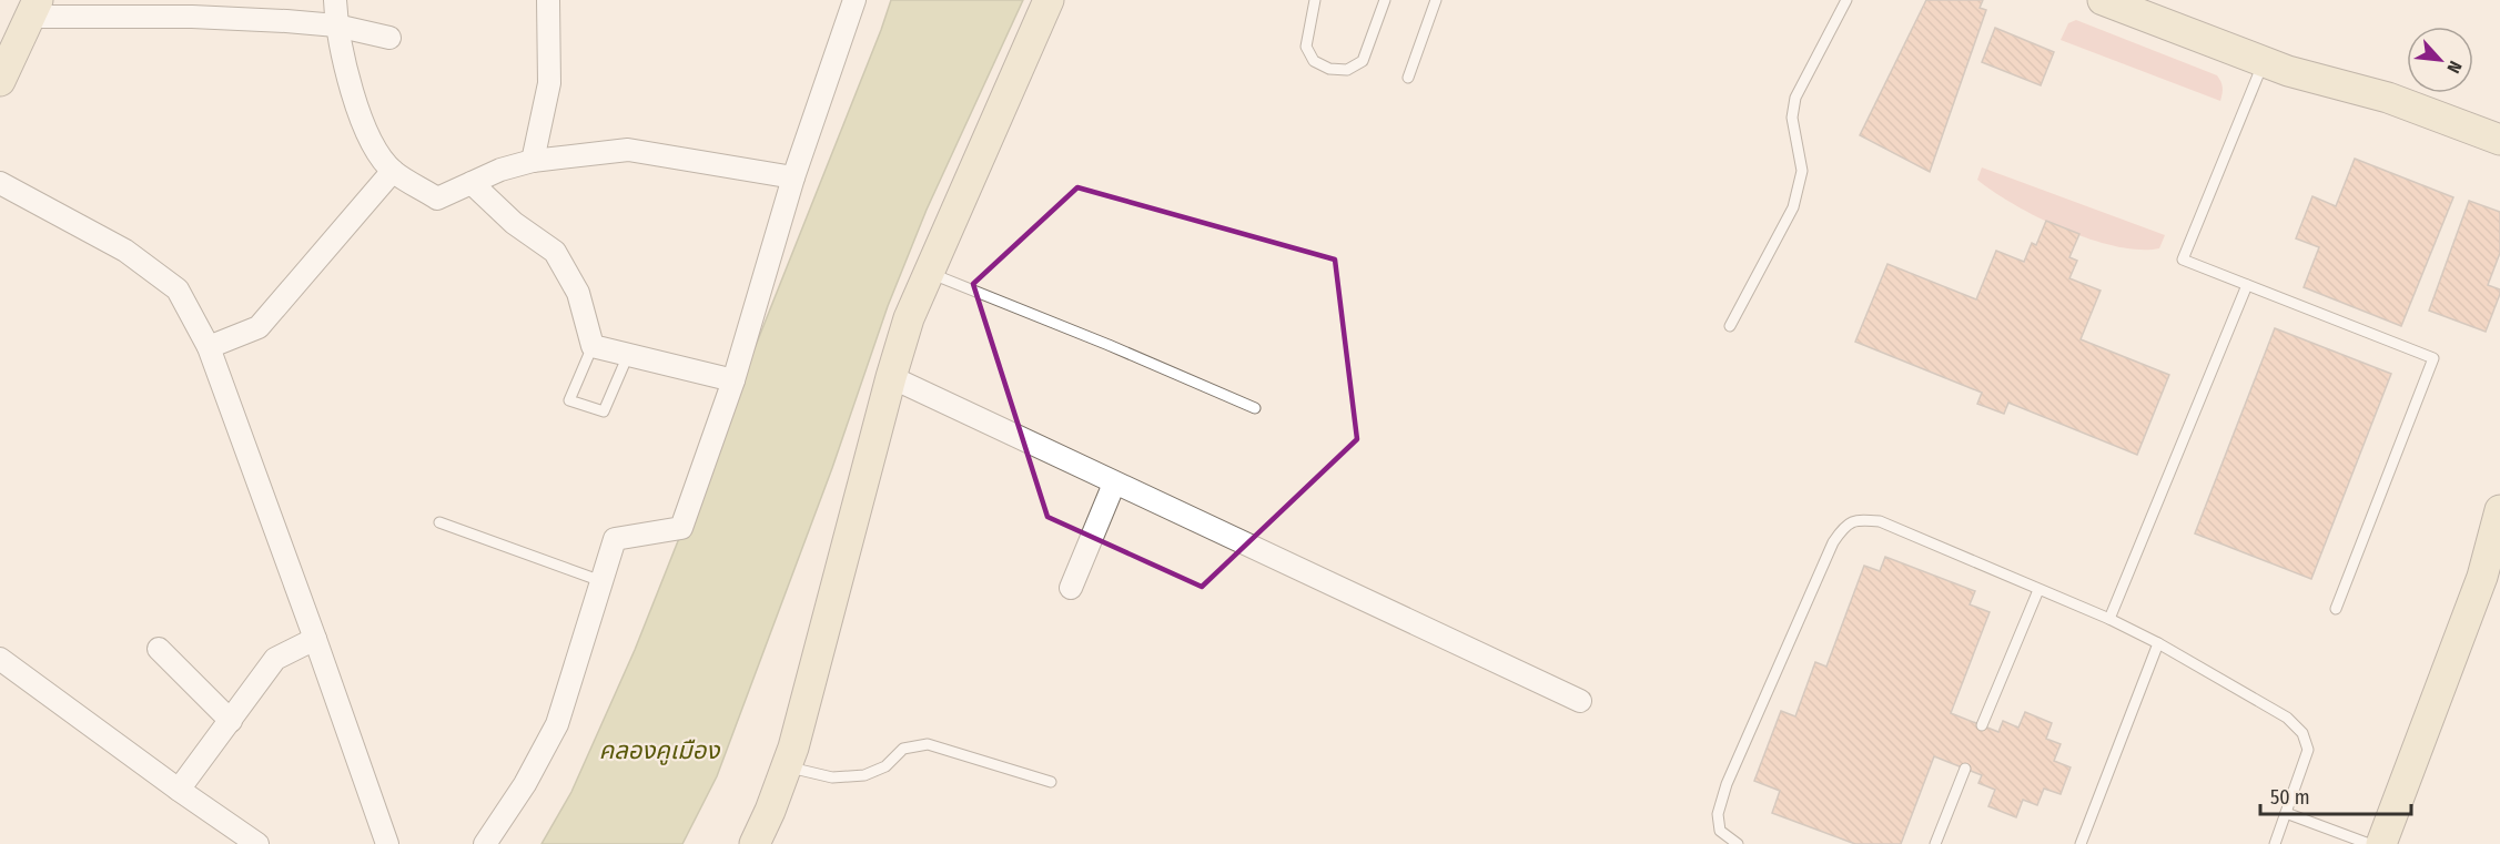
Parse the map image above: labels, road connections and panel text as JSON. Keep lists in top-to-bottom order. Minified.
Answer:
{"water":["คลองคูเมือง"],"scale_bar":"50 m","north":"bottom right"}
